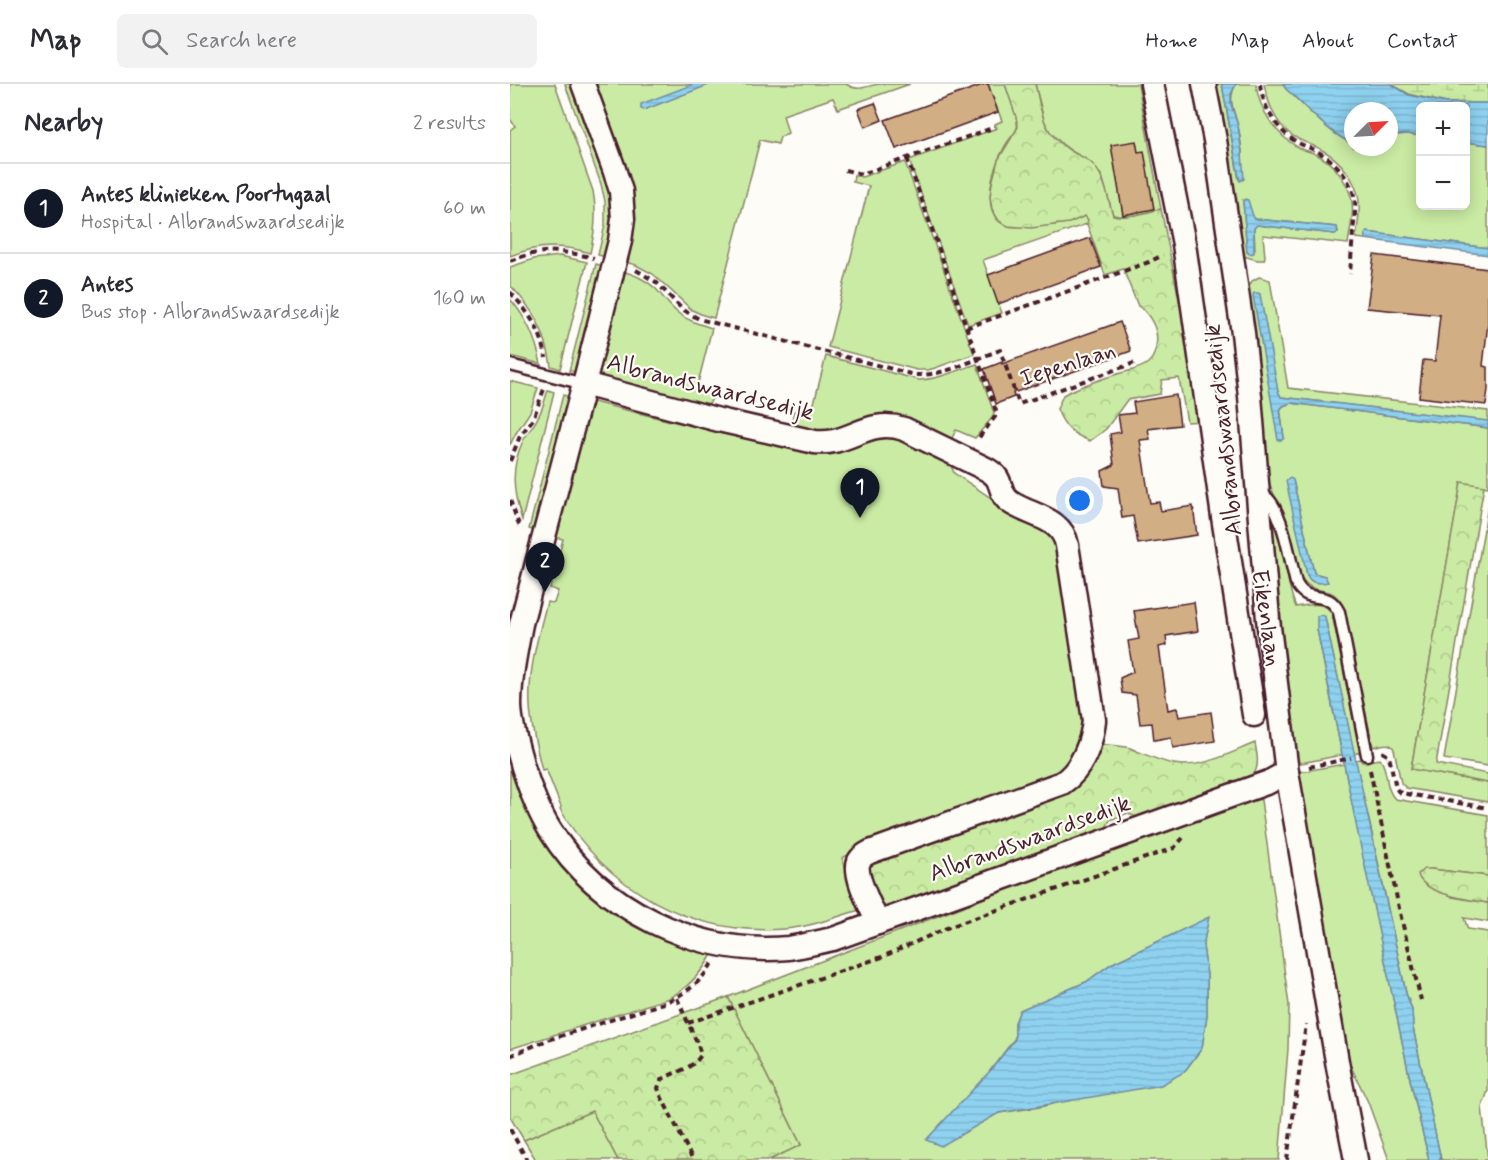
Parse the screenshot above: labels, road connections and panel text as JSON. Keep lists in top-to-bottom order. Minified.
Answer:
{"streets":{"street":["Albrandswaardsedijk","Eikenlaan"],"path":["Iepenlaan"]},"north":"top right","page":{"header":"Map","search":"Search here","nav":["Home","Map","About","Contact"],"heading":["Nearby","2 results"],"map_buttons":["+","−"],"list":[{"mark":"1","name":"Antes klinieken Poortugaal","note":"Hospital · Albrandswaardsedijk","value":"60 m"},{"mark":"2","name":"Antes","note":"Bus stop · Albrandswaardsedijk","value":"160 m"}],"pins":["1","2"]}}
